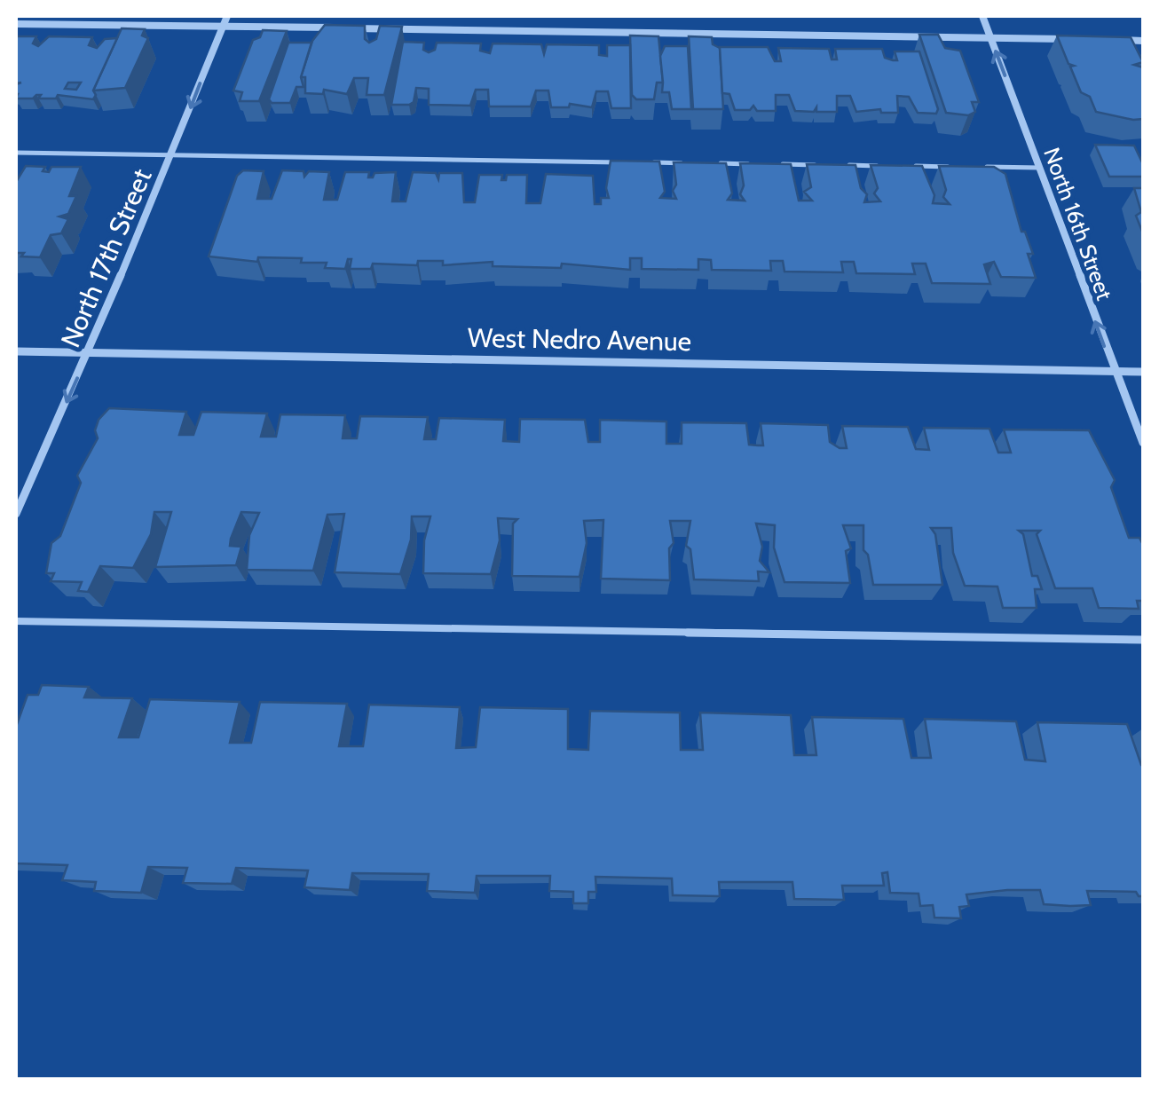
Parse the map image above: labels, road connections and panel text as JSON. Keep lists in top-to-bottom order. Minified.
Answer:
{"streets":{"street":["North 16th Street","North 17th Street","West Nedro Avenue"]},"crossings":[["North 16th Street","West Nedro Avenue"],["North 17th Street","West Nedro Avenue"]],"one_way":["North 16th Street","North 17th Street"]}
